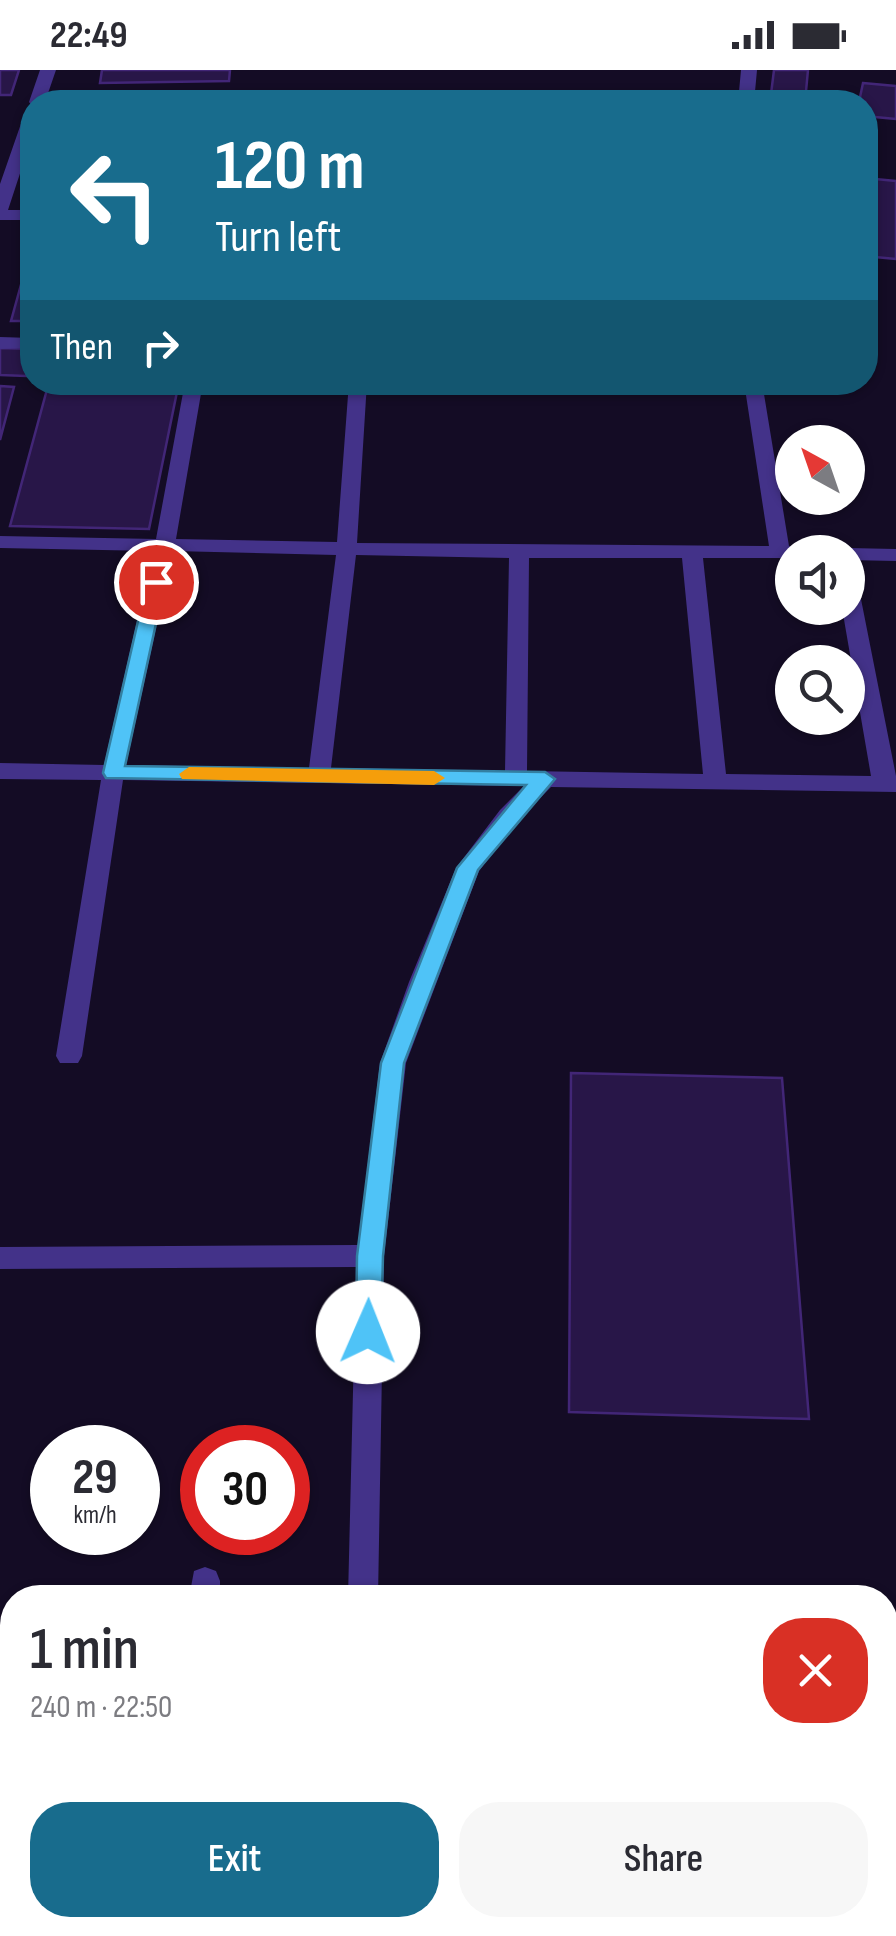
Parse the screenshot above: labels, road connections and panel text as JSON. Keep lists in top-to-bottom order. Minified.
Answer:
{"north":"top left","page":{"status":"22:49","turn":["120 m","Turn left"],"then":"Then","speed":"29 km/h","limit":"30","heading":["1 min","240 m · 22:50"],"buttons":["Exit","Share"]}}
